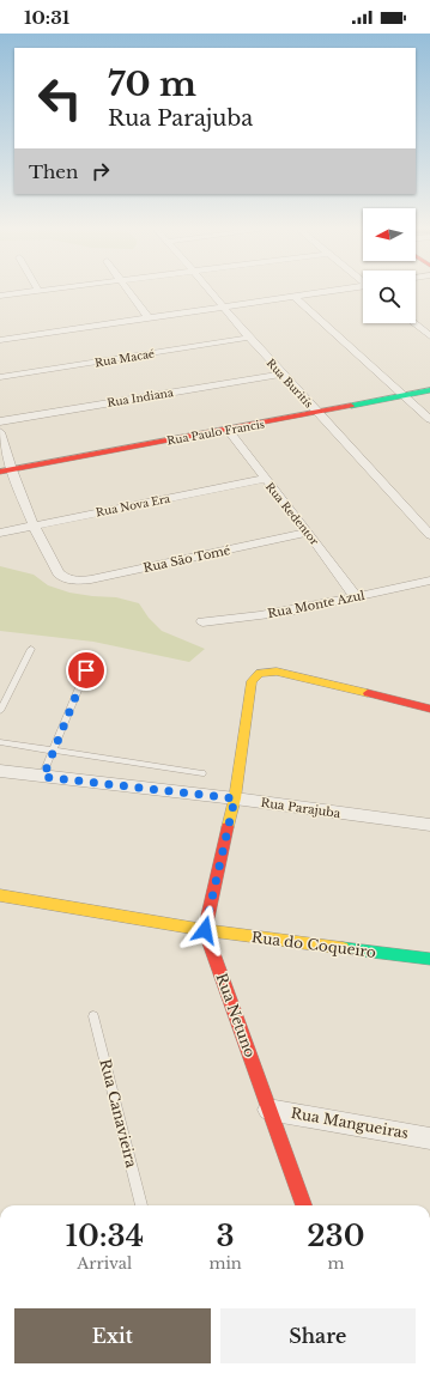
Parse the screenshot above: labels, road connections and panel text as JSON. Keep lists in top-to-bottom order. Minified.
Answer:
{"streets":{"street":["Rua Macaé","Rua Buritís","Rua Indiana","Rua Paulo Francis","Rua Nova Era","Rua Redentor","Rua São Tomé","Rua Monte Azul","Rua Parajuba","Rua do Coqueiro","Rua Netuno","Rua Mangueiras"],"lane":["Rua Canavieira"]},"crossings":[["Rua Macaé","Rua Buritís"],["Rua Buritís","Rua Indiana"],["Rua Buritís","Rua Paulo Francis"],["Rua Paulo Francis","Rua Redentor"],["Rua Nova Era","Rua Redentor"],["Rua Nova Era","Rua São Tomé"],["Rua Redentor","Rua São Tomé"],["Rua Redentor","Rua Monte Azul"],["Rua do Coqueiro","Rua Netuno"],["Rua Netuno","Rua Mangueiras"]],"north":"left","page":{"status":"10:31","turn":["70 m","Rua Parajuba"],"then":"Then","eta":["10:34","Arrival","3","min","230","m"],"buttons":["Exit","Share"]}}
